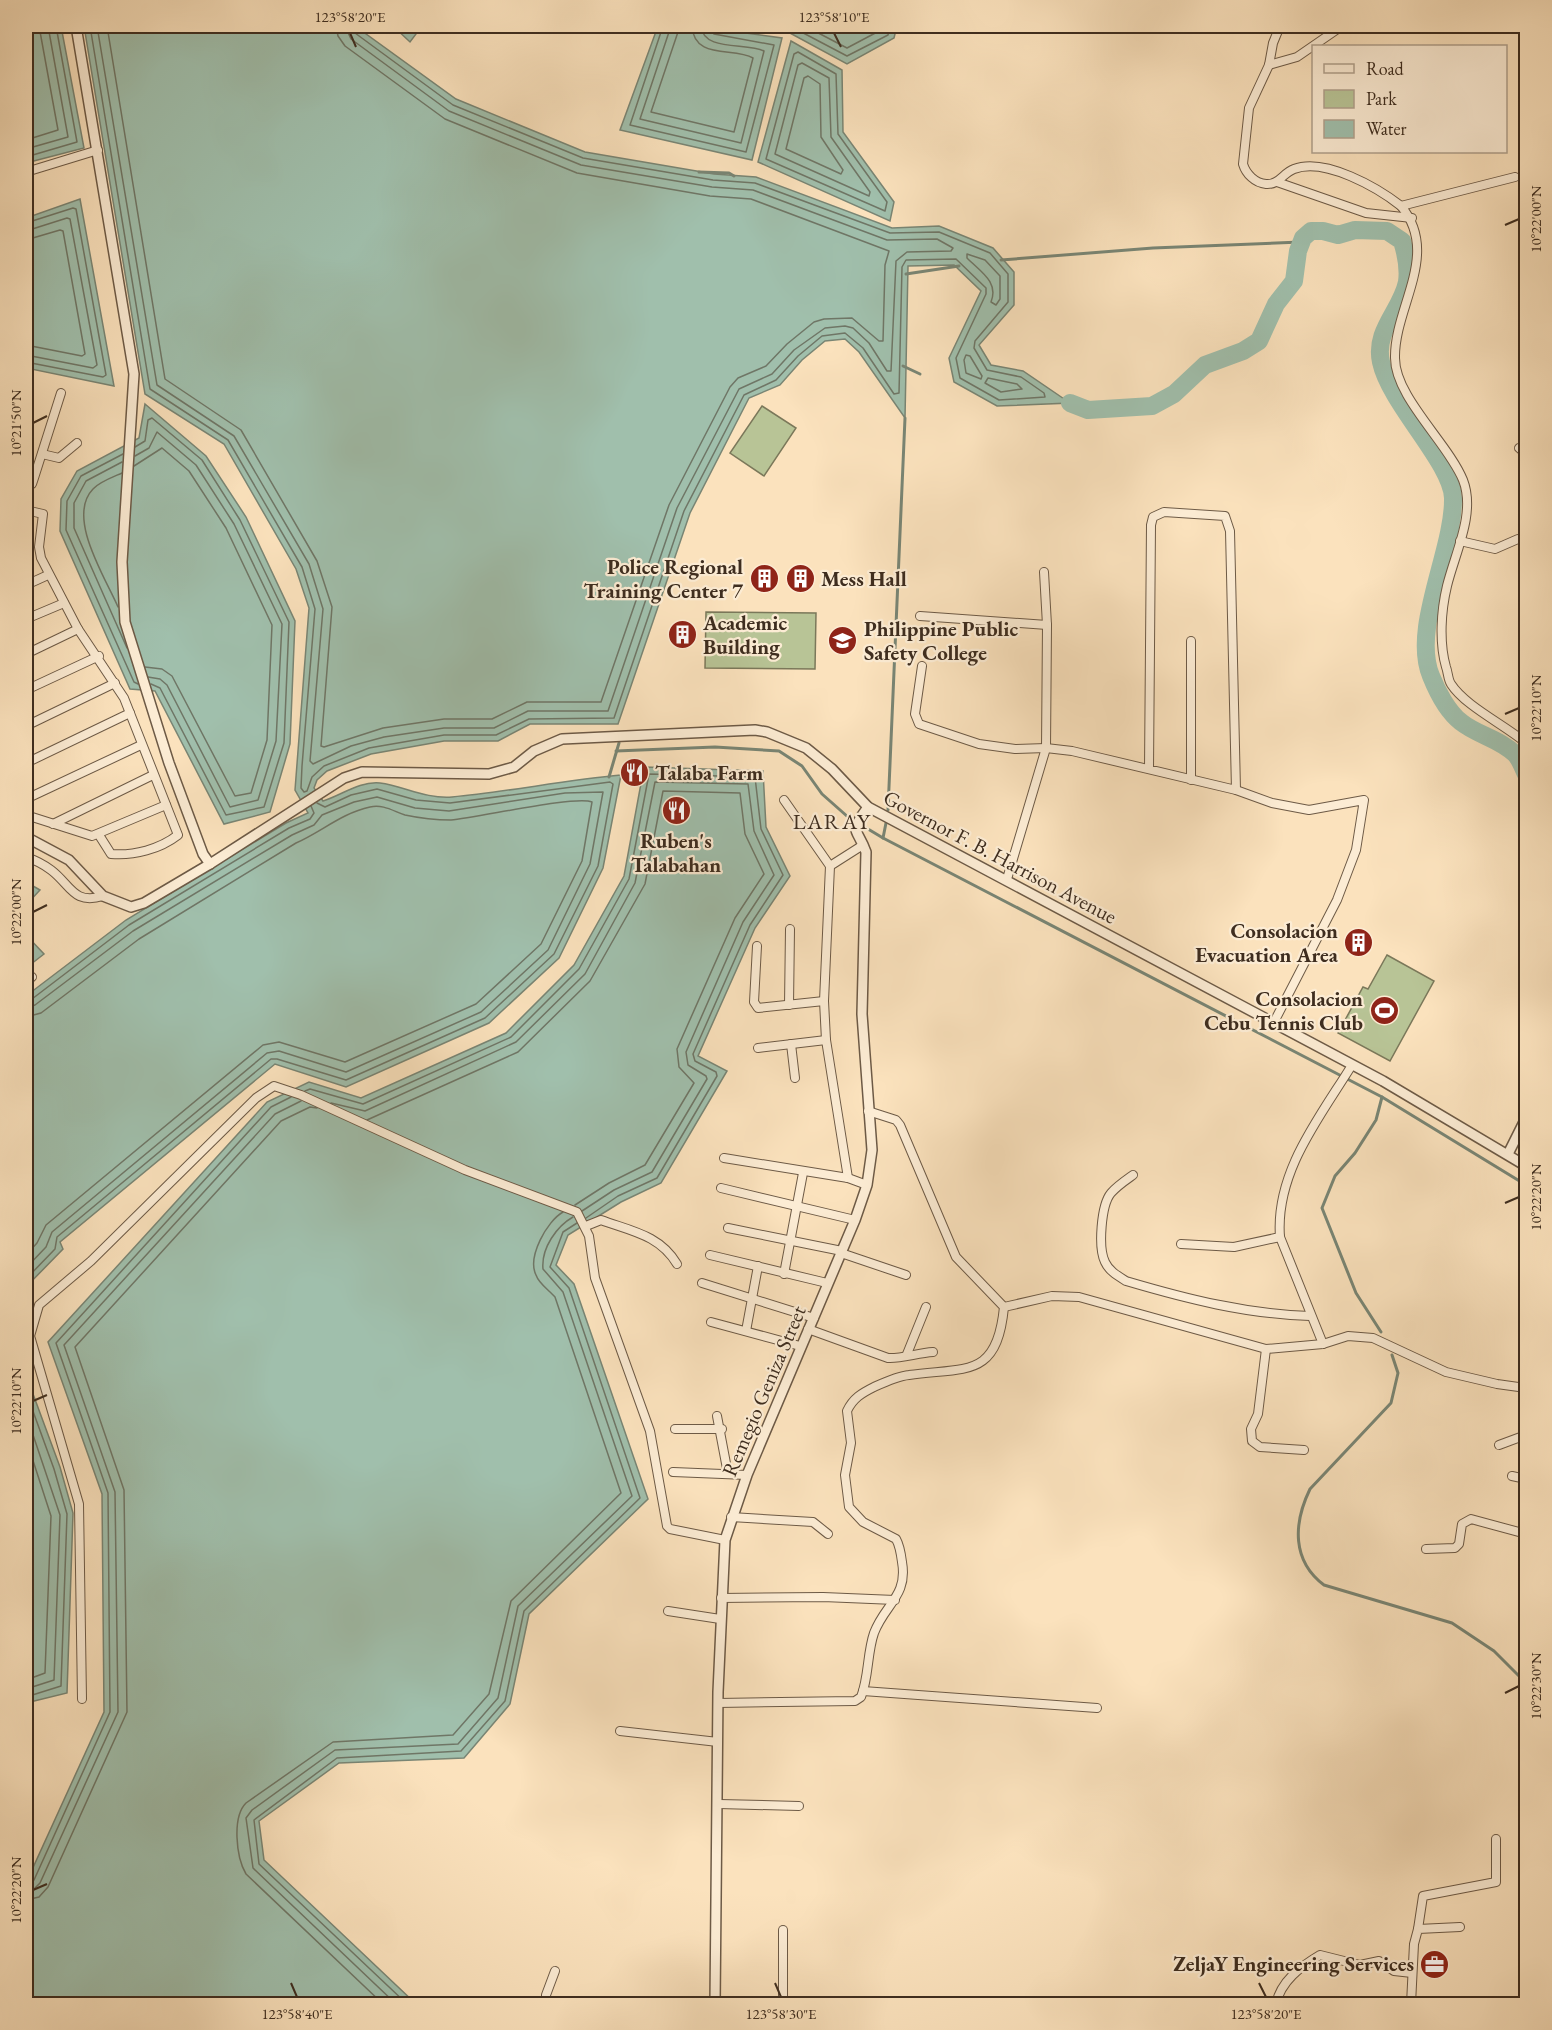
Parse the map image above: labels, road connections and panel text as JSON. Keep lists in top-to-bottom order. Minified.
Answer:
{"streets":{"street":["Governor F. B. Harrison Avenue","Remegio Geniza Street"]},"crossings":[["Governor F. B. Harrison Avenue","Remegio Geniza Street"]],"districts":["LARAY"],"places":{"building":["Police Regional Training Center 7","Mess Hall","Academic Building","Consolacion Evacuation Area"],"school or university":["Philippine Public Safety College"],"restaurant":["Talaba Farm","Ruben's Talabahan"],"sports":["Consolacion Cebu Tennis Club"],"office":["ZeljaY Engineering Services"]},"legend":["Road","Park","Water"],"coordinates":["123°58'20\"E","123°58'10\"E","10°22'00\"N","10°21'50\"N","10°22'10\"N","10°22'20\"N","10°22'30\"N","123°58'40\"E","123°58'30\"E"]}
